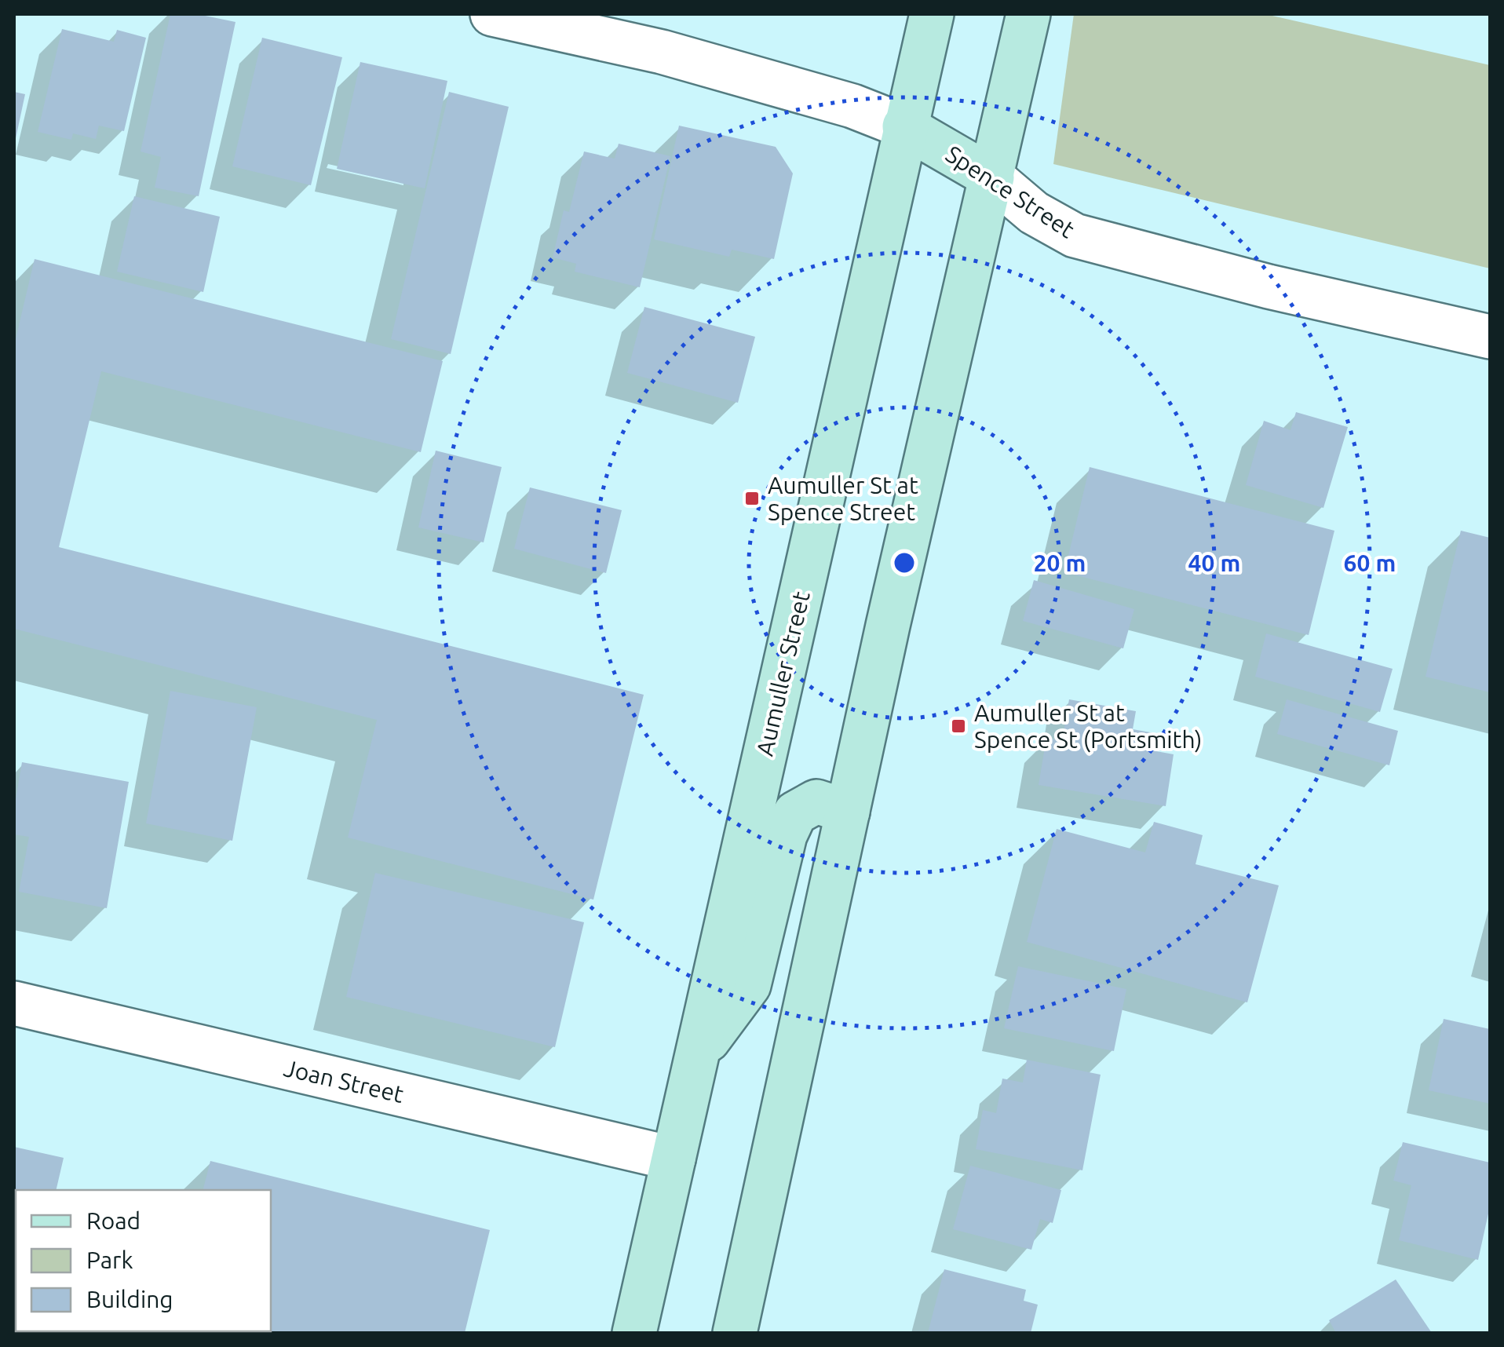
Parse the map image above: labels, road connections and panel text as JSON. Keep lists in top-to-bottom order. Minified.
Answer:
{"streets":{"main road":["Spence Street","Aumuller Street"],"street":["Joan Street"]},"crossings":[["Spence Street","Aumuller Street"],["Aumuller Street","Joan Street"]],"places":{"transit":["Aumuller St at Spence Street","Aumuller St at Spence St (Portsmith)"]},"legend":["Road","Park","Building"],"rings":["20 m","40 m","60 m"]}
